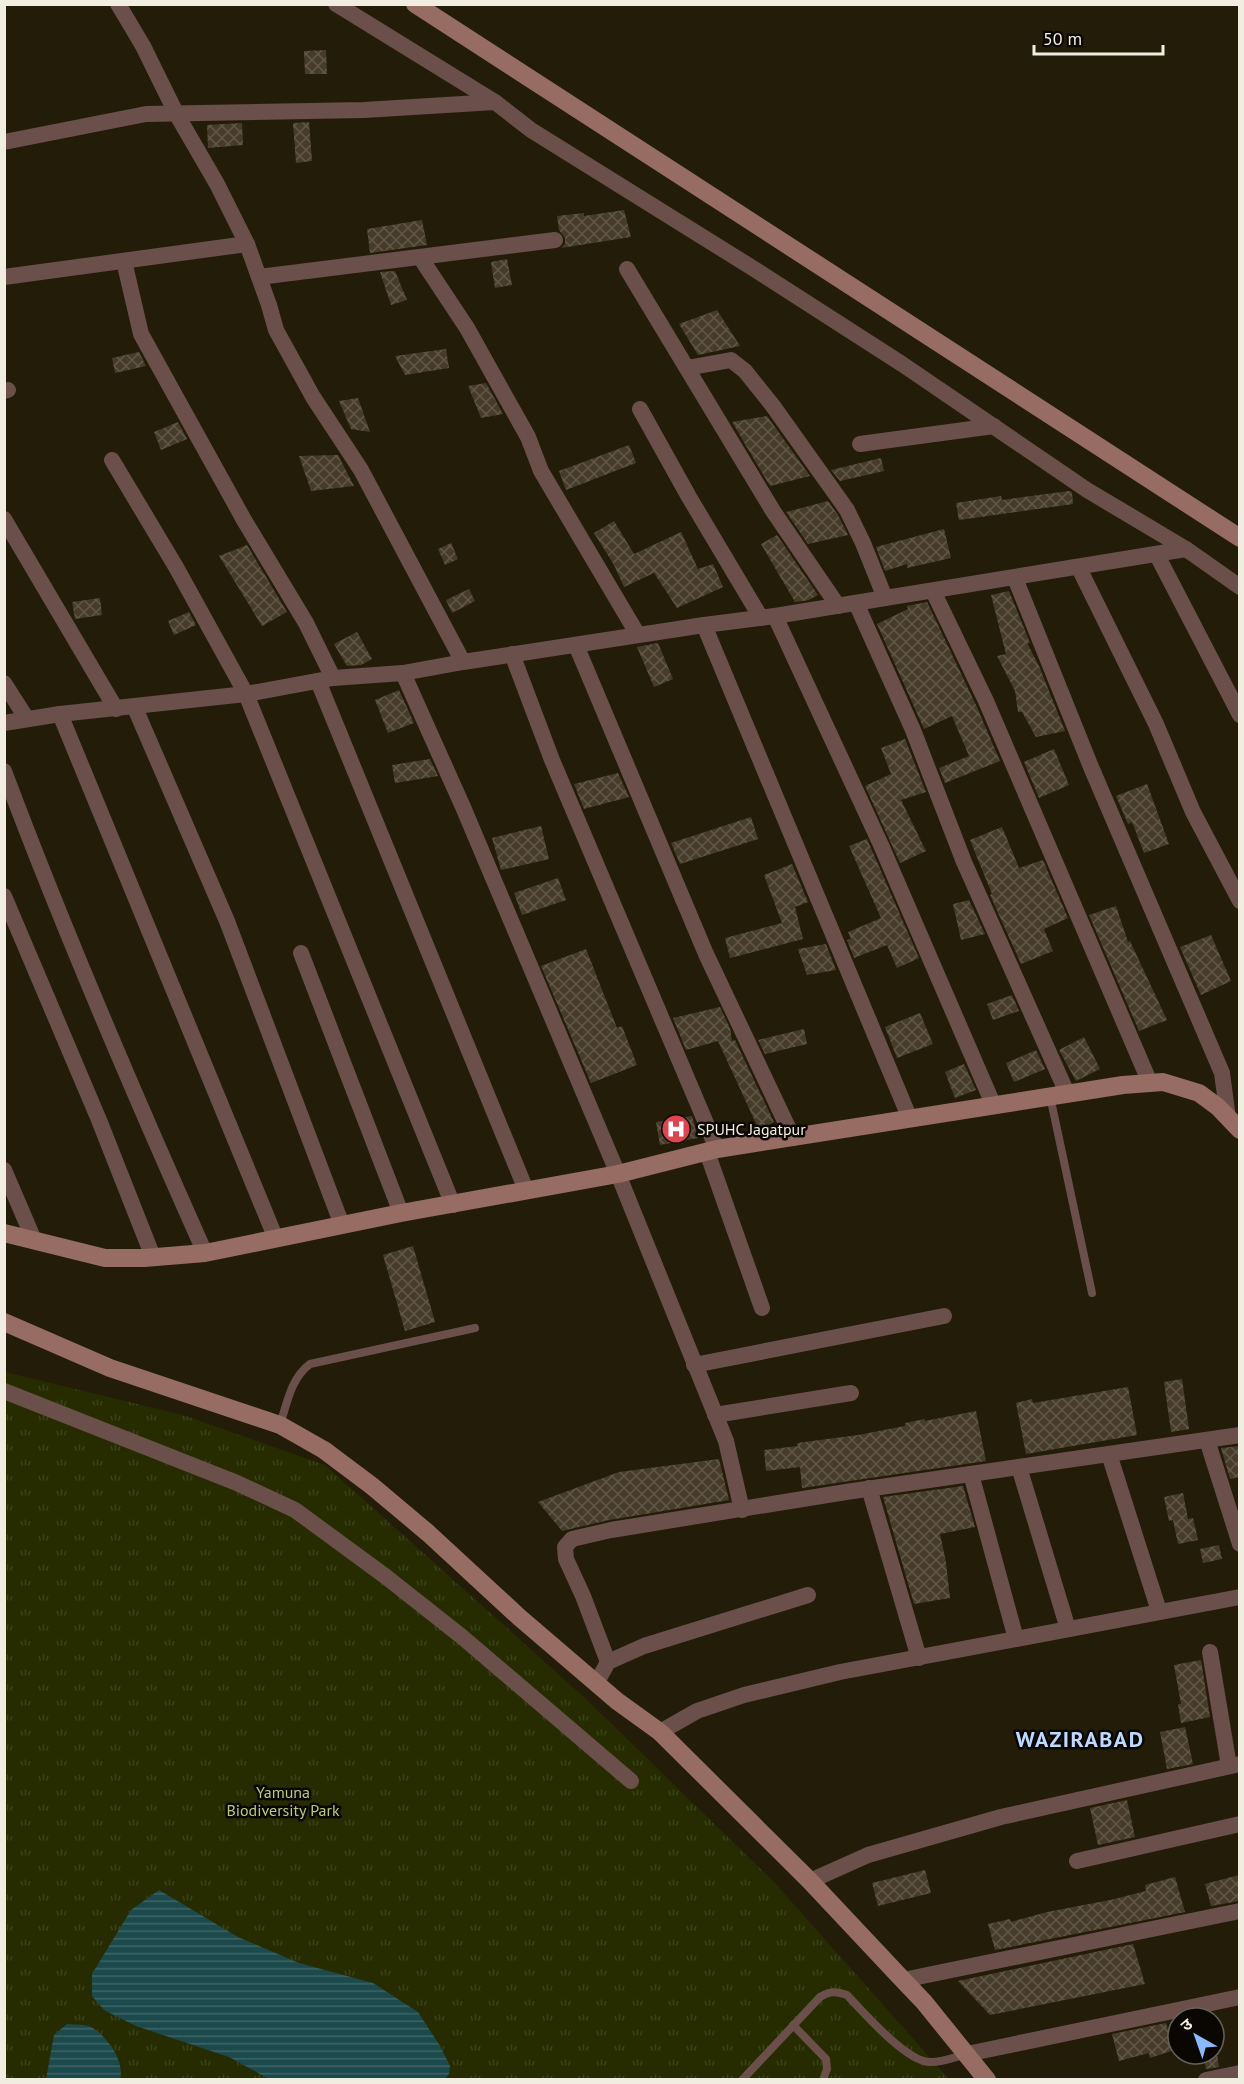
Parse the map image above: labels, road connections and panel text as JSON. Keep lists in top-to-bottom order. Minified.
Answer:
{"districts":["WAZIRABAD"],"parks":["Yamuna Biodiversity Park"],"places":{"hospital":["SPUHC Jagatpur"]},"scale_bar":"50 m","north":"top left"}
